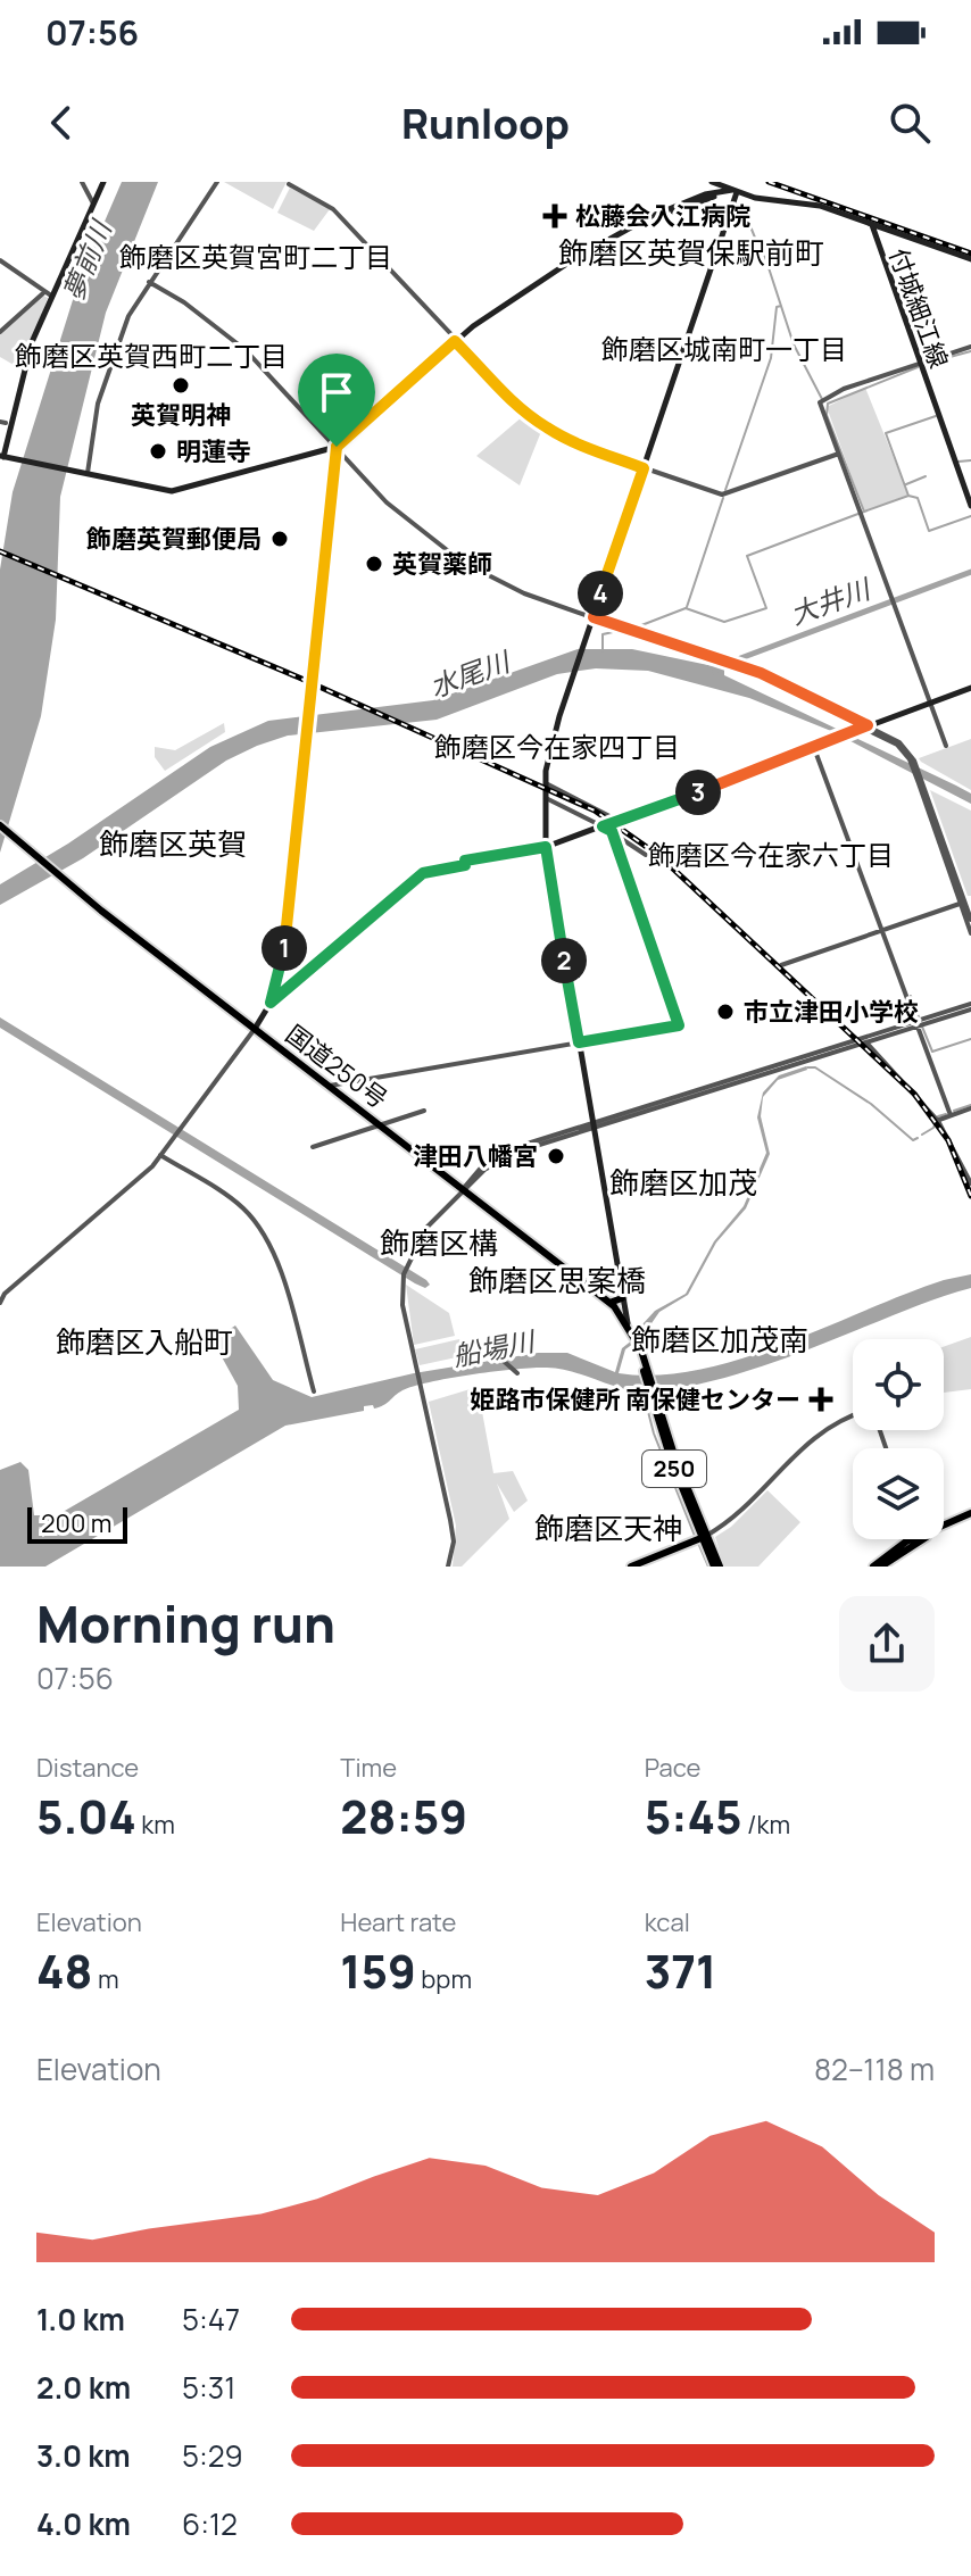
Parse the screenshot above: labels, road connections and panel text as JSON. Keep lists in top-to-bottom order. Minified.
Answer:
{"streets":{"main road":["付城細江線","国道250号","250"]},"districts":["飾磨区英賀保駅前町","飾磨区英賀宮町二丁目","飾磨区城南町一丁目","飾磨区英賀西町二丁目","飾磨区今在家四丁目","飾磨区英賀","飾磨区今在家六丁目","飾磨区加茂","飾磨区構","飾磨区思案橋","飾磨区加茂南","飾磨区入船町","飾磨区天神"],"water":["夢前川","大井川","水尾川","船場川"],"places":{"health":["松藤会入江病院","姫路市保健所 南保健センター"],"other":["英賀明神","明蓮寺","飾磨英賀郵便局","英賀薬師","市立津田小学校","津田八幡宮"]},"scale_bar":"200 m","page":{"status":"07:56","header":"Runloop","pins":["4","3","1","2"],"scale":"200 m","heading":["Morning run","07:56"],"stats":[["Distance","5.04 km"],["Time","28:59"],["Pace","5:45 /km"],["Elevation","48 m"],["Heart rate","159 bpm"],["kcal","371"]],"chart":["Elevation","82–118 m"],"list":[{"name":"1.0 km","note":"5:47"},{"name":"2.0 km","note":"5:31"},{"name":"3.0 km","note":"5:29"},{"name":"4.0 km","note":"6:12"}]}}
